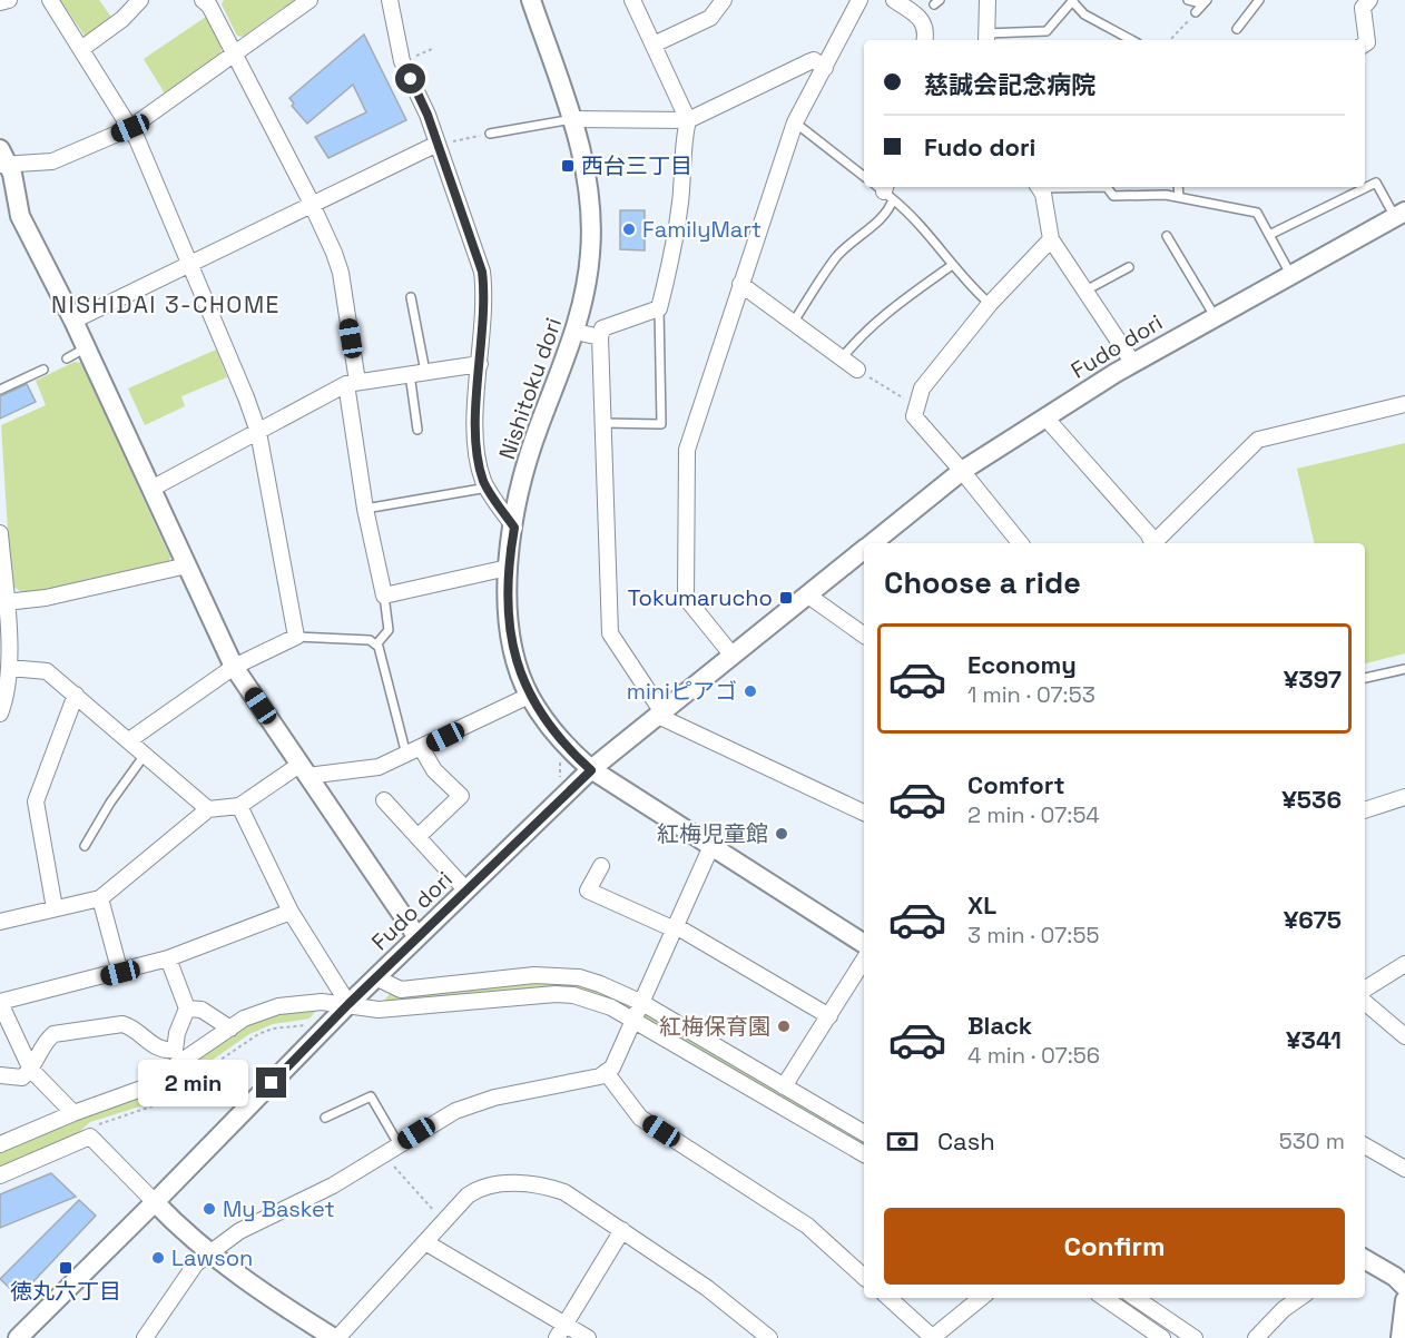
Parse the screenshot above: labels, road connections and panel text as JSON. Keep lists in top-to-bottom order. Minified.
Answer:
{"streets":{"street":["Fudo dori","Nishitoku dori"]},"crossings":[["Fudo dori","Nishitoku dori"]],"districts":["NISHIDAI 3-CHOME"],"places":{"transit":["西台三丁目","Tokumarucho","徳丸六丁目"],"other":["FamilyMart","miniピアゴ","紅梅児童館","紅梅保育園","My Basket","Lawson"]},"page":{"banner":["慈誠会記念病院","Fudo dori"],"heading":"Choose a ride","list":[{"name":"Economy","note":"1 min · 07:53","value":"¥397"},{"name":"Comfort","note":"2 min · 07:54","value":"¥536"},{"name":"XL","note":"3 min · 07:55","value":"¥675"},{"name":"Black","note":"4 min · 07:56","value":"¥341"}],"bubble":"2 min","pay":["Cash","530 m"],"buttons":"Confirm"}}
